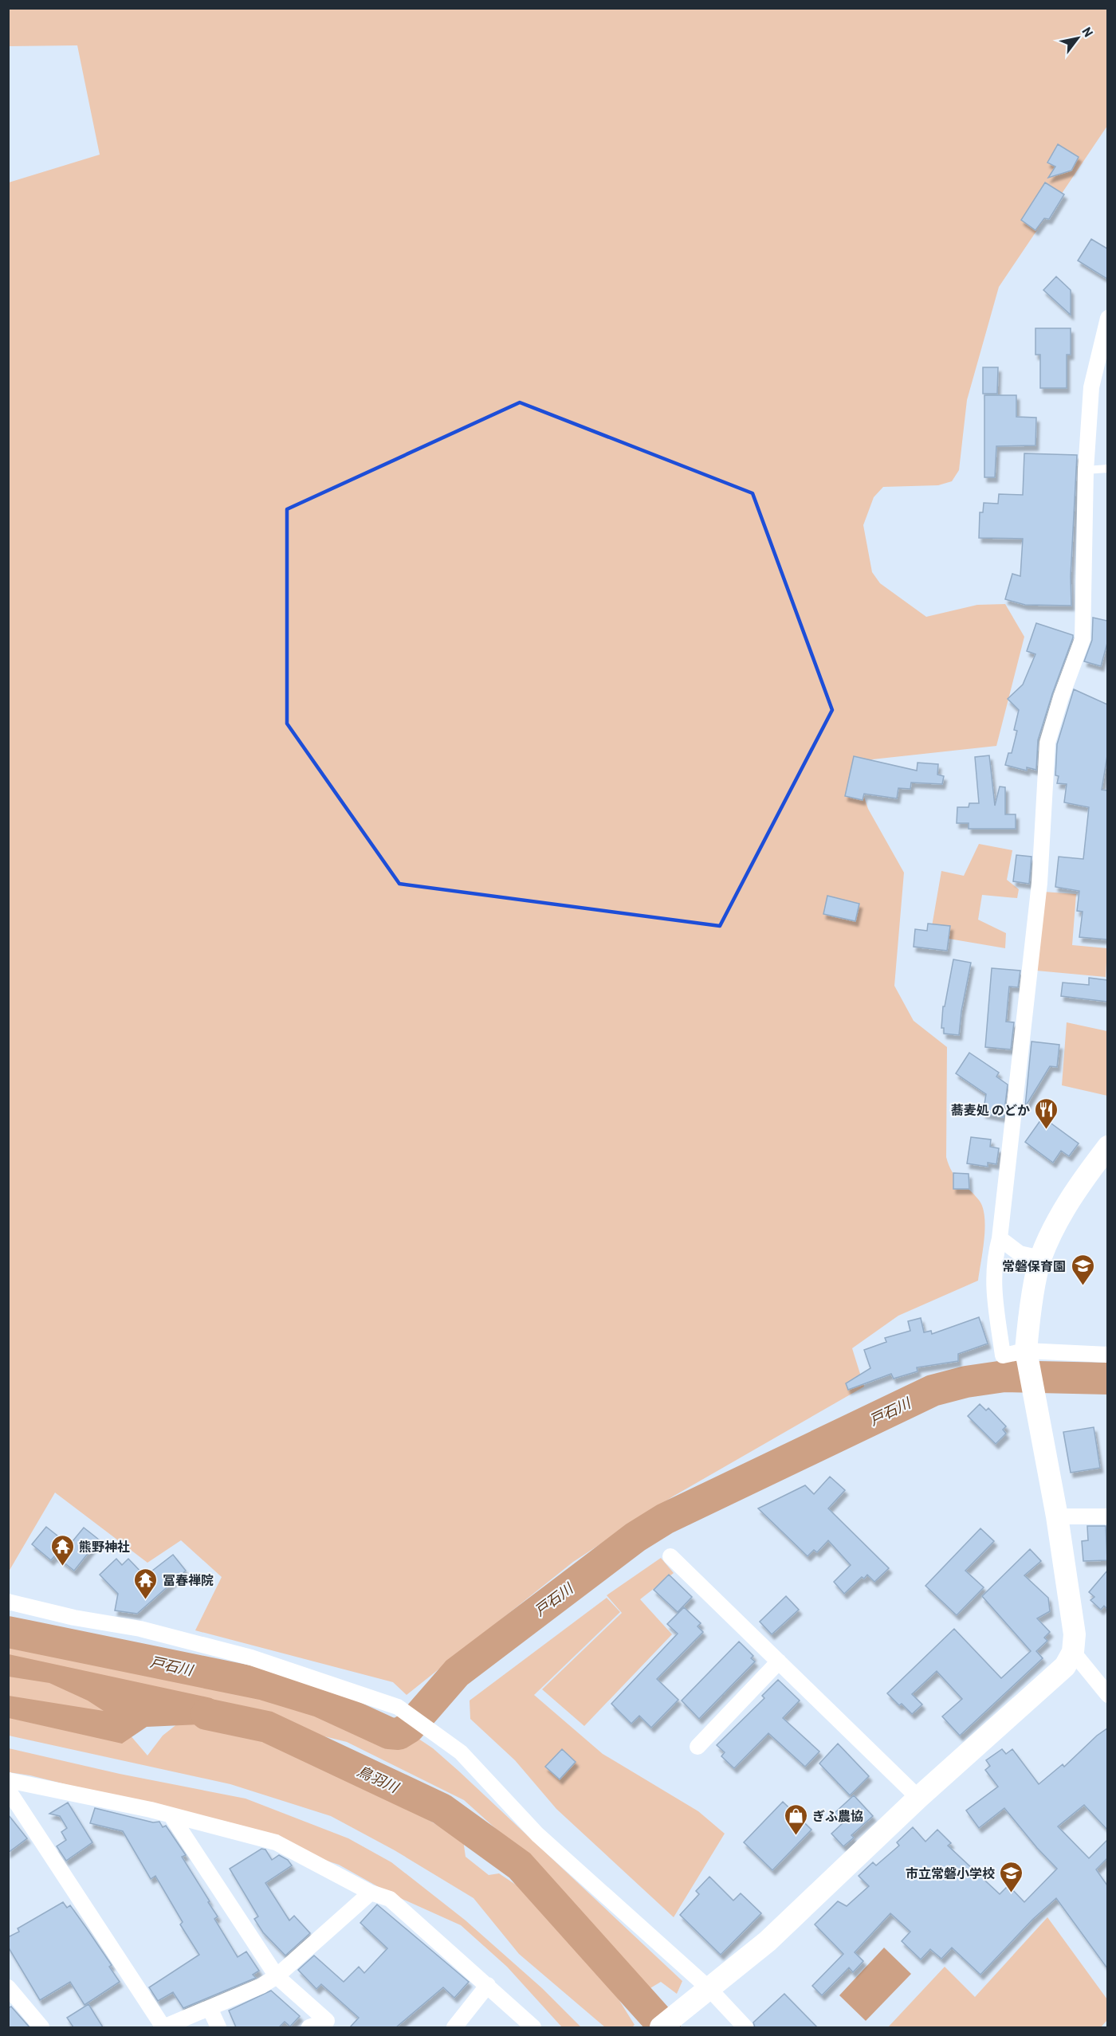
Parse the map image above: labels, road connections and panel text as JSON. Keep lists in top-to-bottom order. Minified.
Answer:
{"water":["戸石川","鳥羽川"],"places":{"restaurant":["蕎麦処 のどか"],"school or university":["常磐保育園","市立常磐小学校"],"temple":["熊野神社","冨春禅院"],"shop":["ぎふ農協"]},"north":"top right"}
